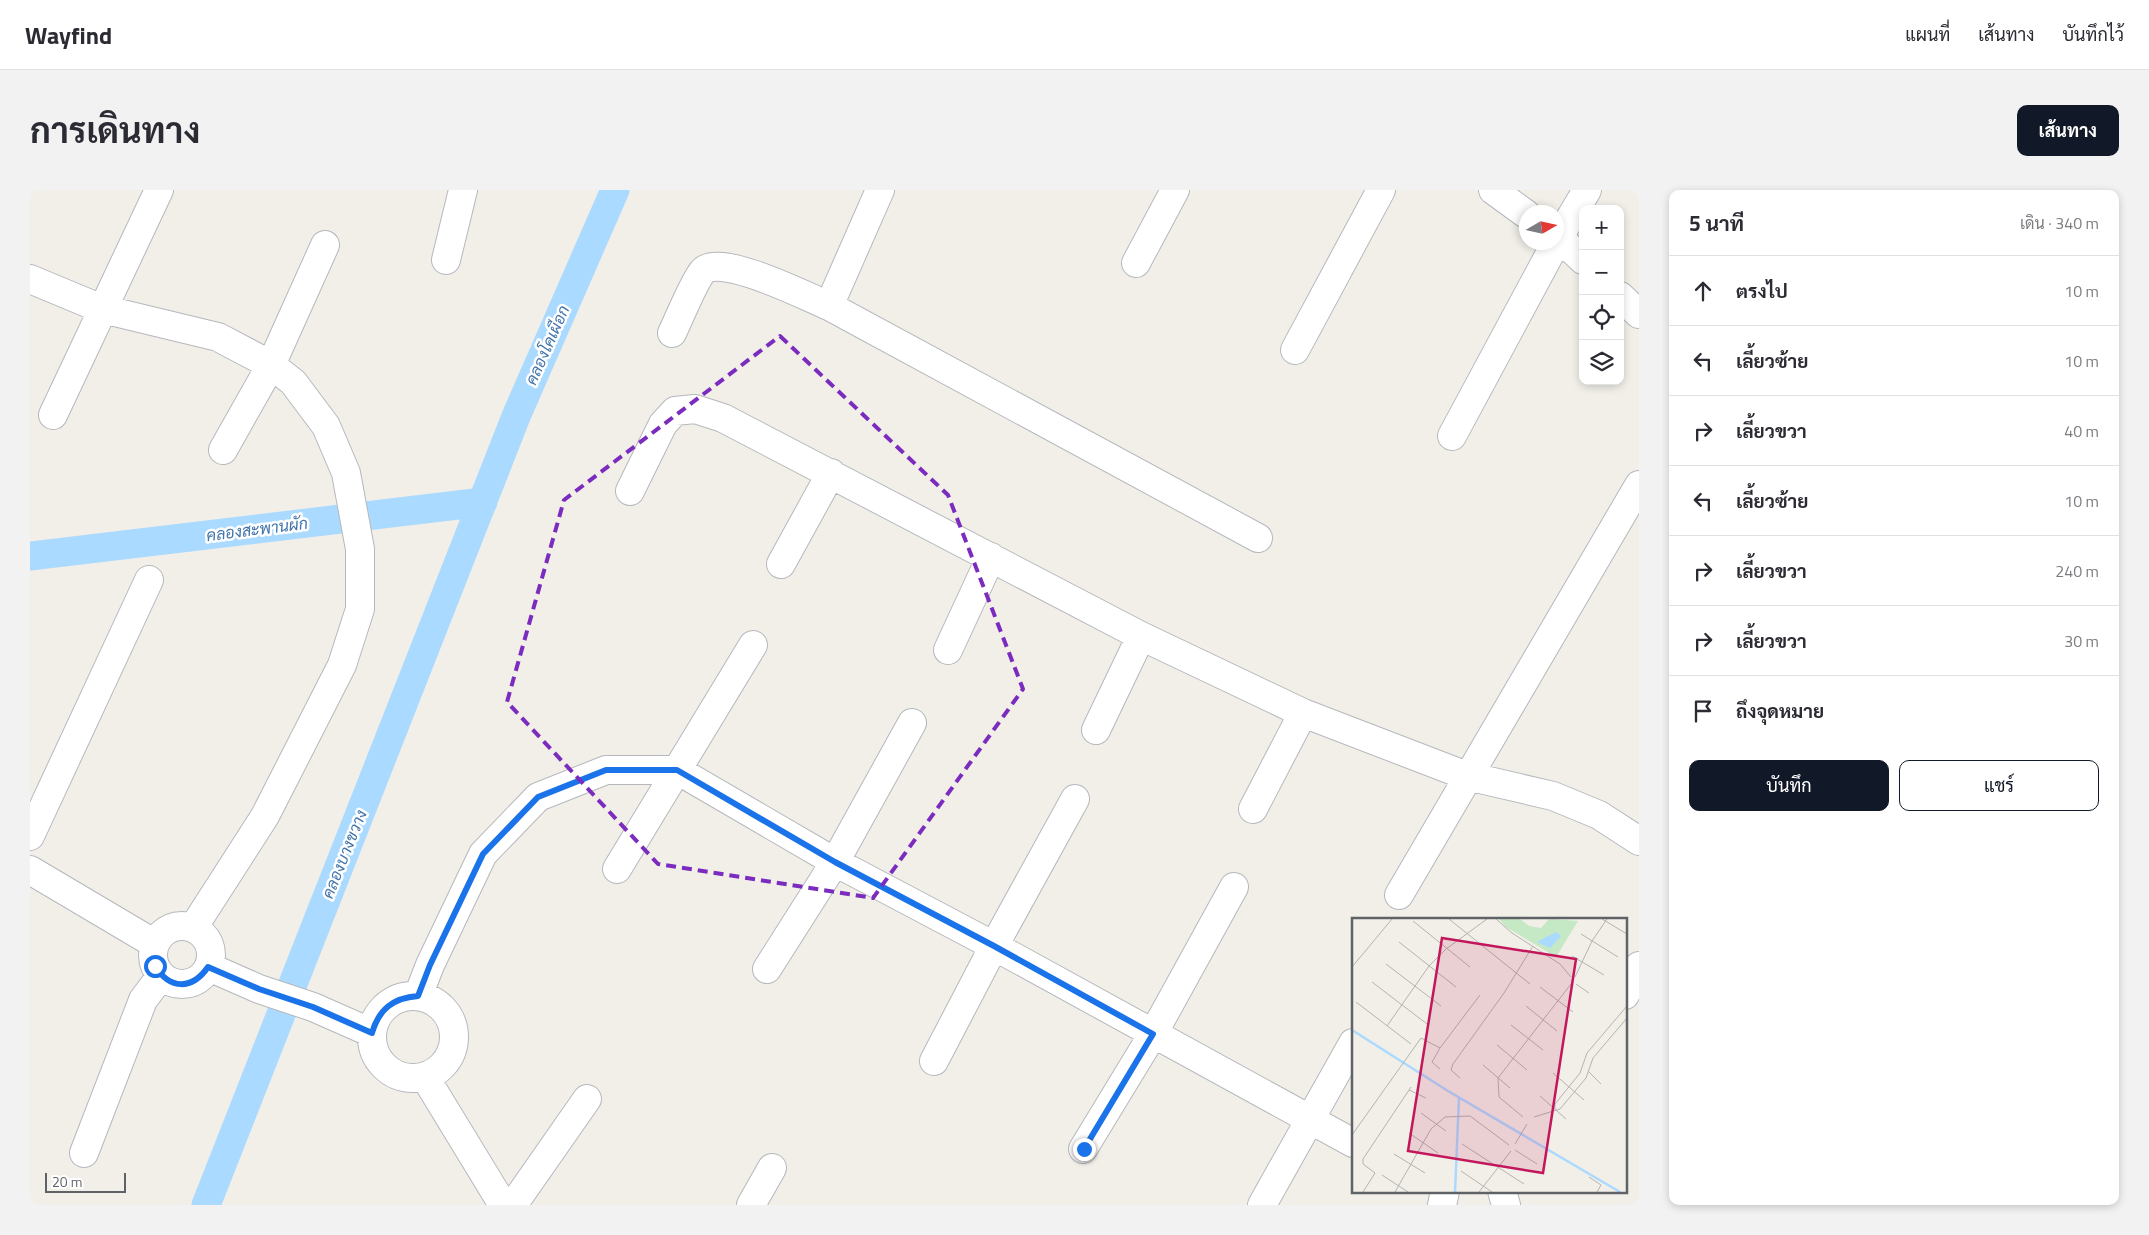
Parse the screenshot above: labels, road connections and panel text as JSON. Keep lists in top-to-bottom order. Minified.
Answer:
{"water":["คลองโคเผือก","คลองสะพานผัก","คลองบางขวาง"],"scale_bar":"20 m","north":"right","page":{"header":"Wayfind","nav":["แผนที่","เส้นทาง","บันทึกไว้"],"title":"การเดินทาง","buttons":["เส้นทาง",["บันทึก","แชร์"]],"heading":["5 นาที","เดิน · 340 m"],"map_buttons":["+","−"],"list":[["ตรงไป","10 m"],["เลี้ยวซ้าย","10 m"],["เลี้ยวขวา","40 m"],["เลี้ยวซ้าย","10 m"],["เลี้ยวขวา","240 m"],["เลี้ยวขวา","30 m"],"ถึงจุดหมาย"],"scale":"20 m"}}
